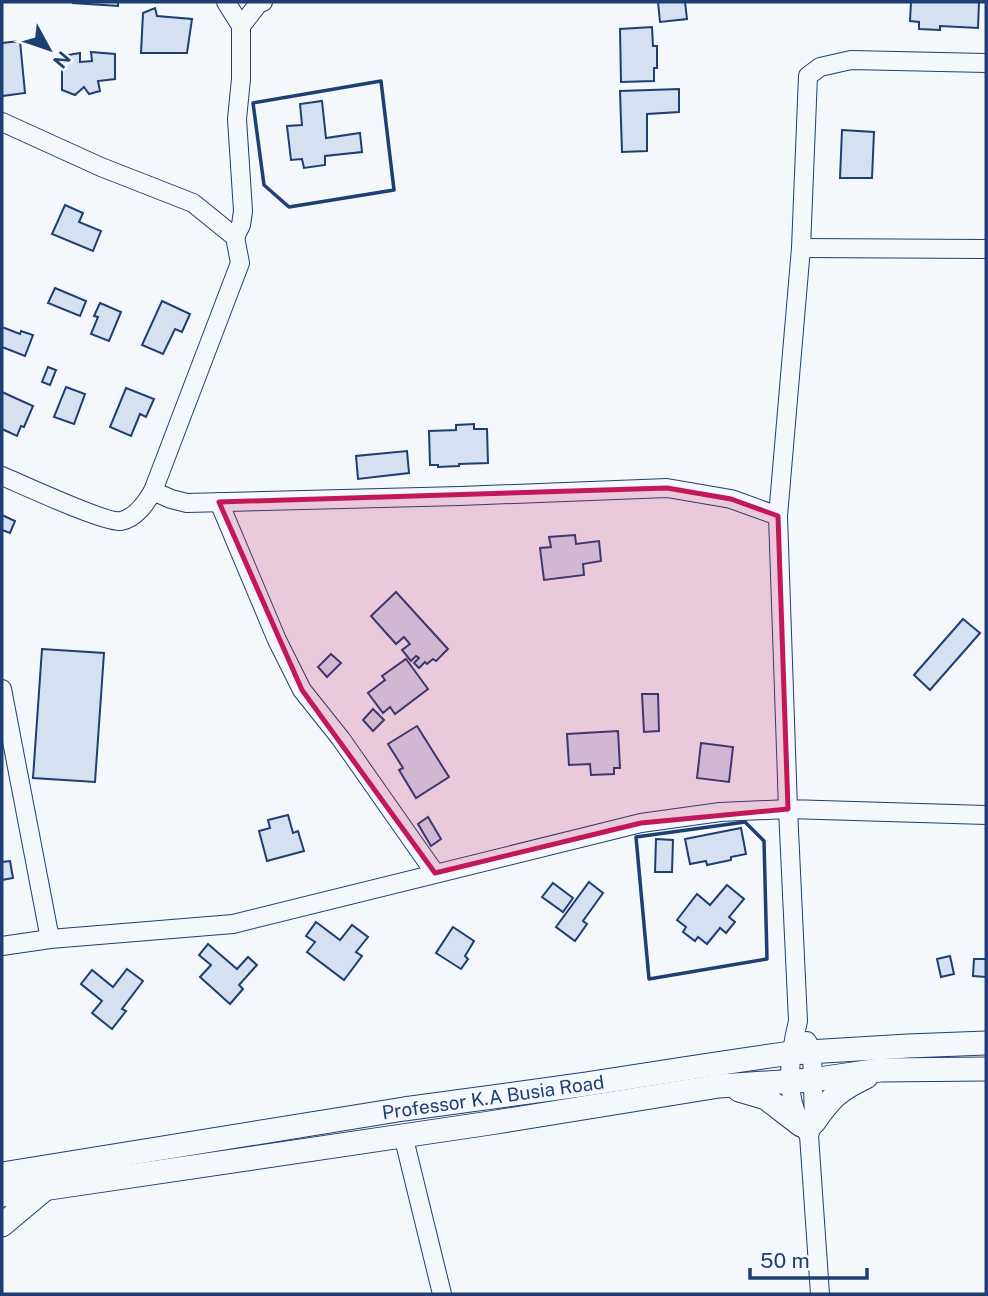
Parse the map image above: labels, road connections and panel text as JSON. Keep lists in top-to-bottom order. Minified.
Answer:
{"streets":{"main road":["Professor K.A Busia Road"]},"scale_bar":"50 m","north":"bottom right"}
